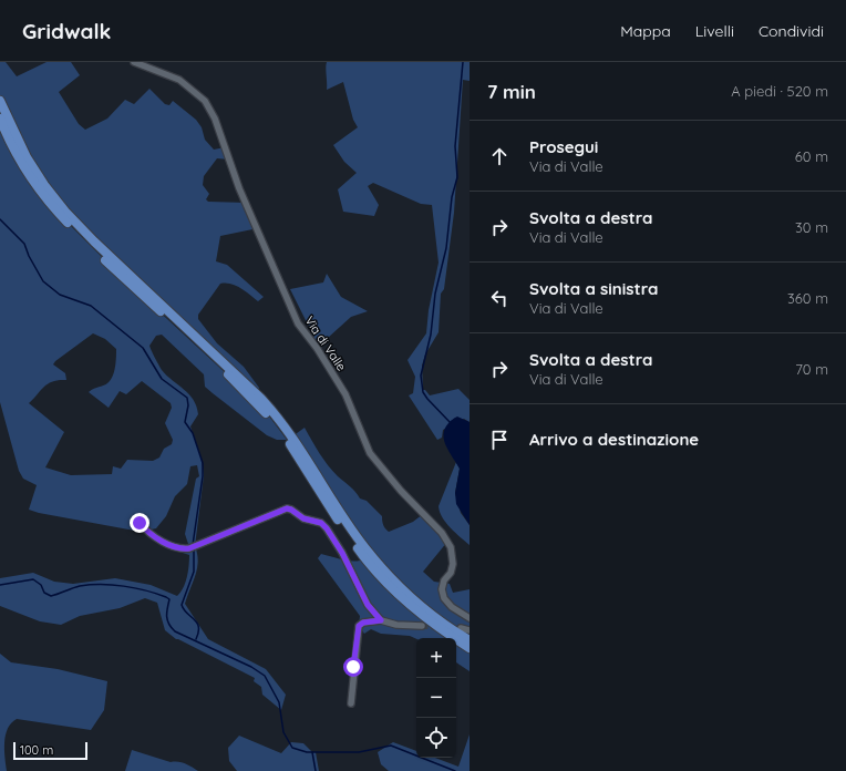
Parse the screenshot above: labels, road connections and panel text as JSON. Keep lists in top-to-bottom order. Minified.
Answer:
{"streets":{"street":["Via di Valle"]},"scale_bar":"100 m","page":{"header":"Gridwalk","nav":["Mappa","Livelli","Condividi"],"heading":["7 min","A piedi · 520 m"],"list":[["Prosegui","Via di Valle","60 m"],["Svolta a destra","Via di Valle","30 m"],["Svolta a sinistra","Via di Valle","360 m"],["Svolta a destra","Via di Valle","70 m"],"Arrivo a destinazione"],"map_buttons":["+","−"],"scale":"100 m"}}
